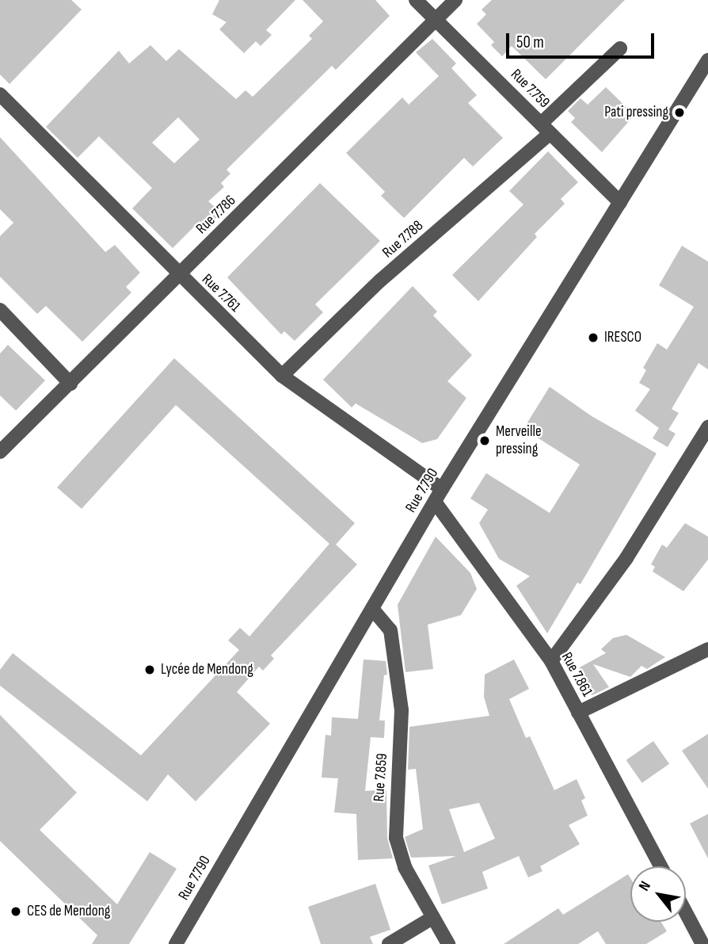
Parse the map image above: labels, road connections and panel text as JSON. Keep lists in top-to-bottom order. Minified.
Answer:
{"streets":{"street":["Rue 7.759","Rue 7.786","Rue 7.788","Rue 7.761","Rue 7.790","Rue 7.861","Rue 7.859"]},"crossings":[["Rue 7.759","Rue 7.786"],["Rue 7.759","Rue 7.788"],["Rue 7.759","Rue 7.790"],["Rue 7.786","Rue 7.761"],["Rue 7.788","Rue 7.761"],["Rue 7.761","Rue 7.790"],["Rue 7.790","Rue 7.861"],["Rue 7.790","Rue 7.859"]],"places":["Pati pressing","IRESCO","Merveille pressing","Lycée de Mendong","CES de Mendong"],"scale_bar":"50 m","north":"top left"}
